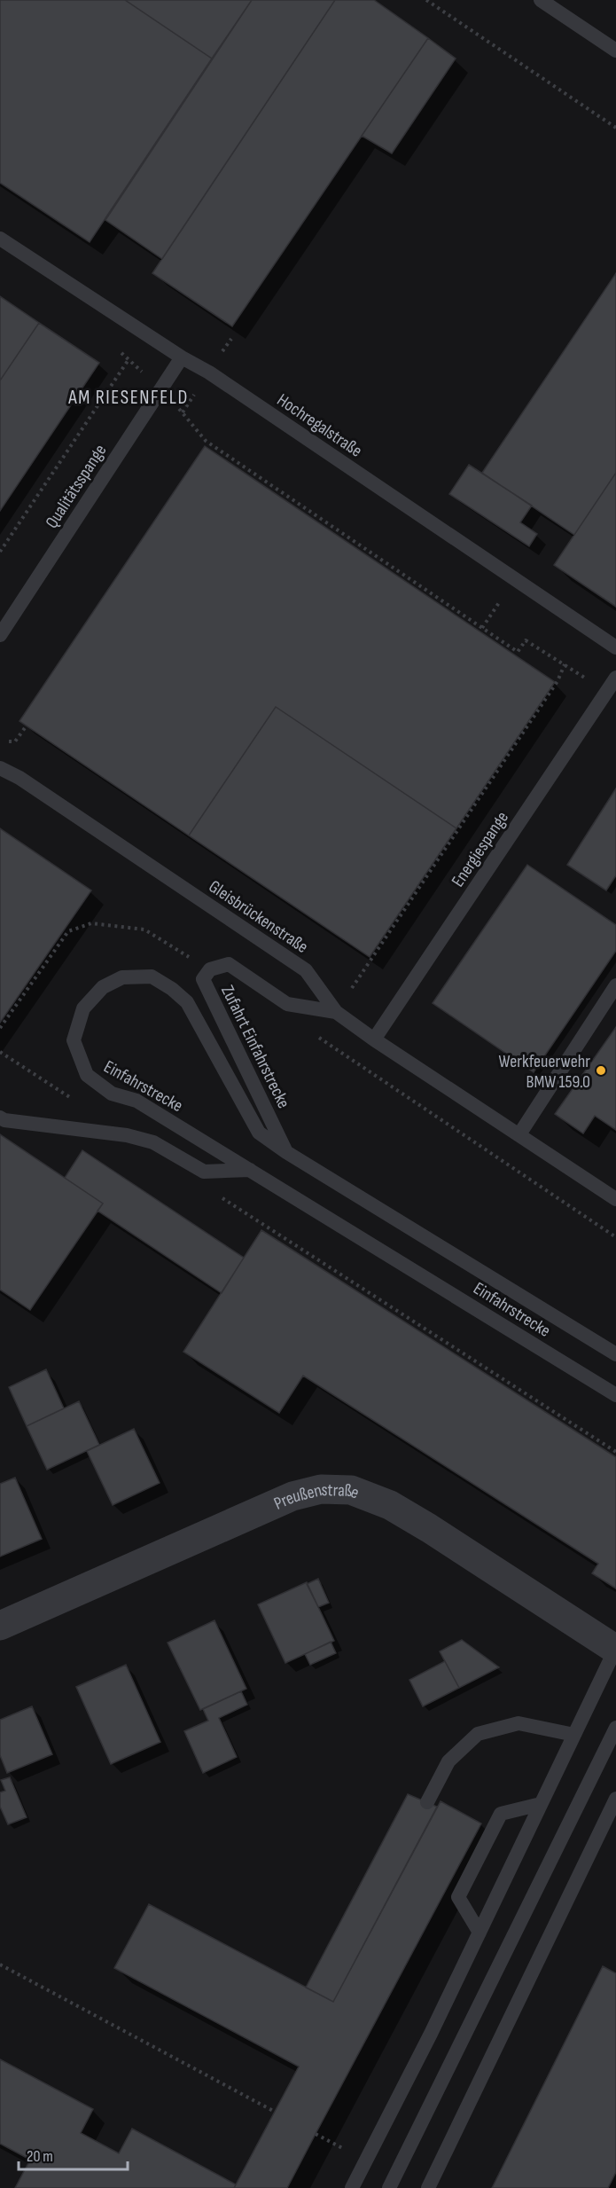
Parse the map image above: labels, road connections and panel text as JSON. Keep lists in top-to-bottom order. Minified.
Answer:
{"streets":{"street":["Preußenstraße"],"lane":["Hochregalstraße","Qualitätsspange","Energiespange","Gleisbrückenstraße","Zufahrt Einfahrstrecke","Einfahrstrecke"]},"crossings":[["Hochregalstraße","Qualitätsspange"],["Energiespange","Gleisbrückenstraße"],["Gleisbrückenstraße","Zufahrt Einfahrstrecke"],["Zufahrt Einfahrstrecke","Einfahrstrecke"]],"districts":["AM RIESENFELD"],"places":["Werkfeuerwehr BMW 159.0"],"scale_bar":"20 m"}
